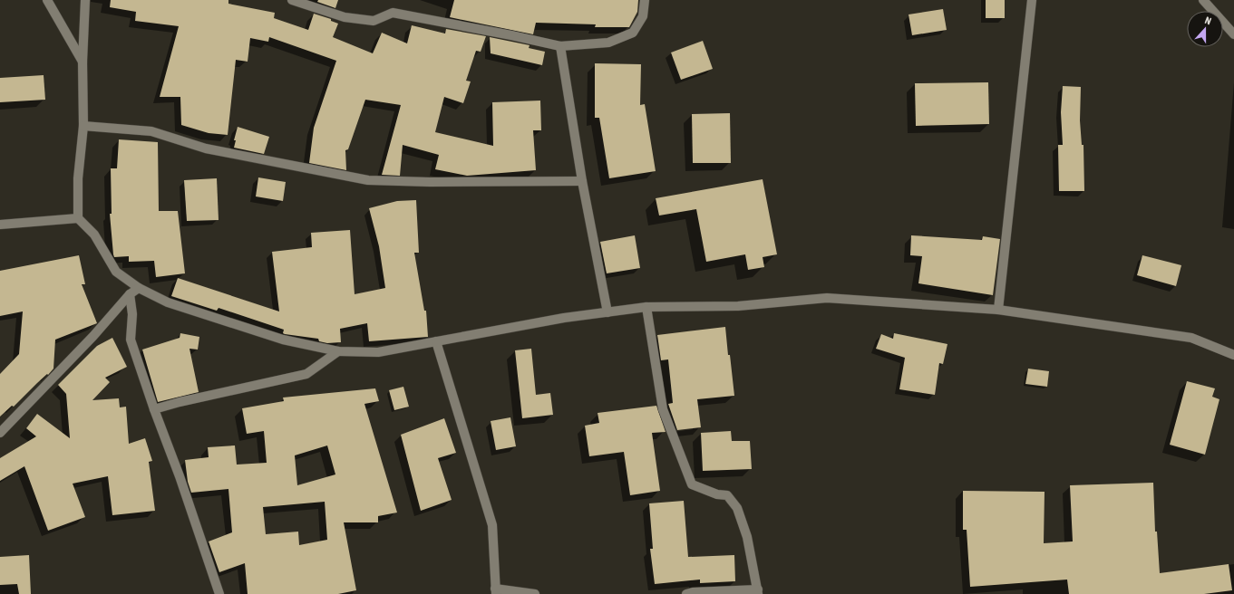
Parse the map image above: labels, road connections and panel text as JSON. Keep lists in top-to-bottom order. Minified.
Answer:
{"north":"top"}
